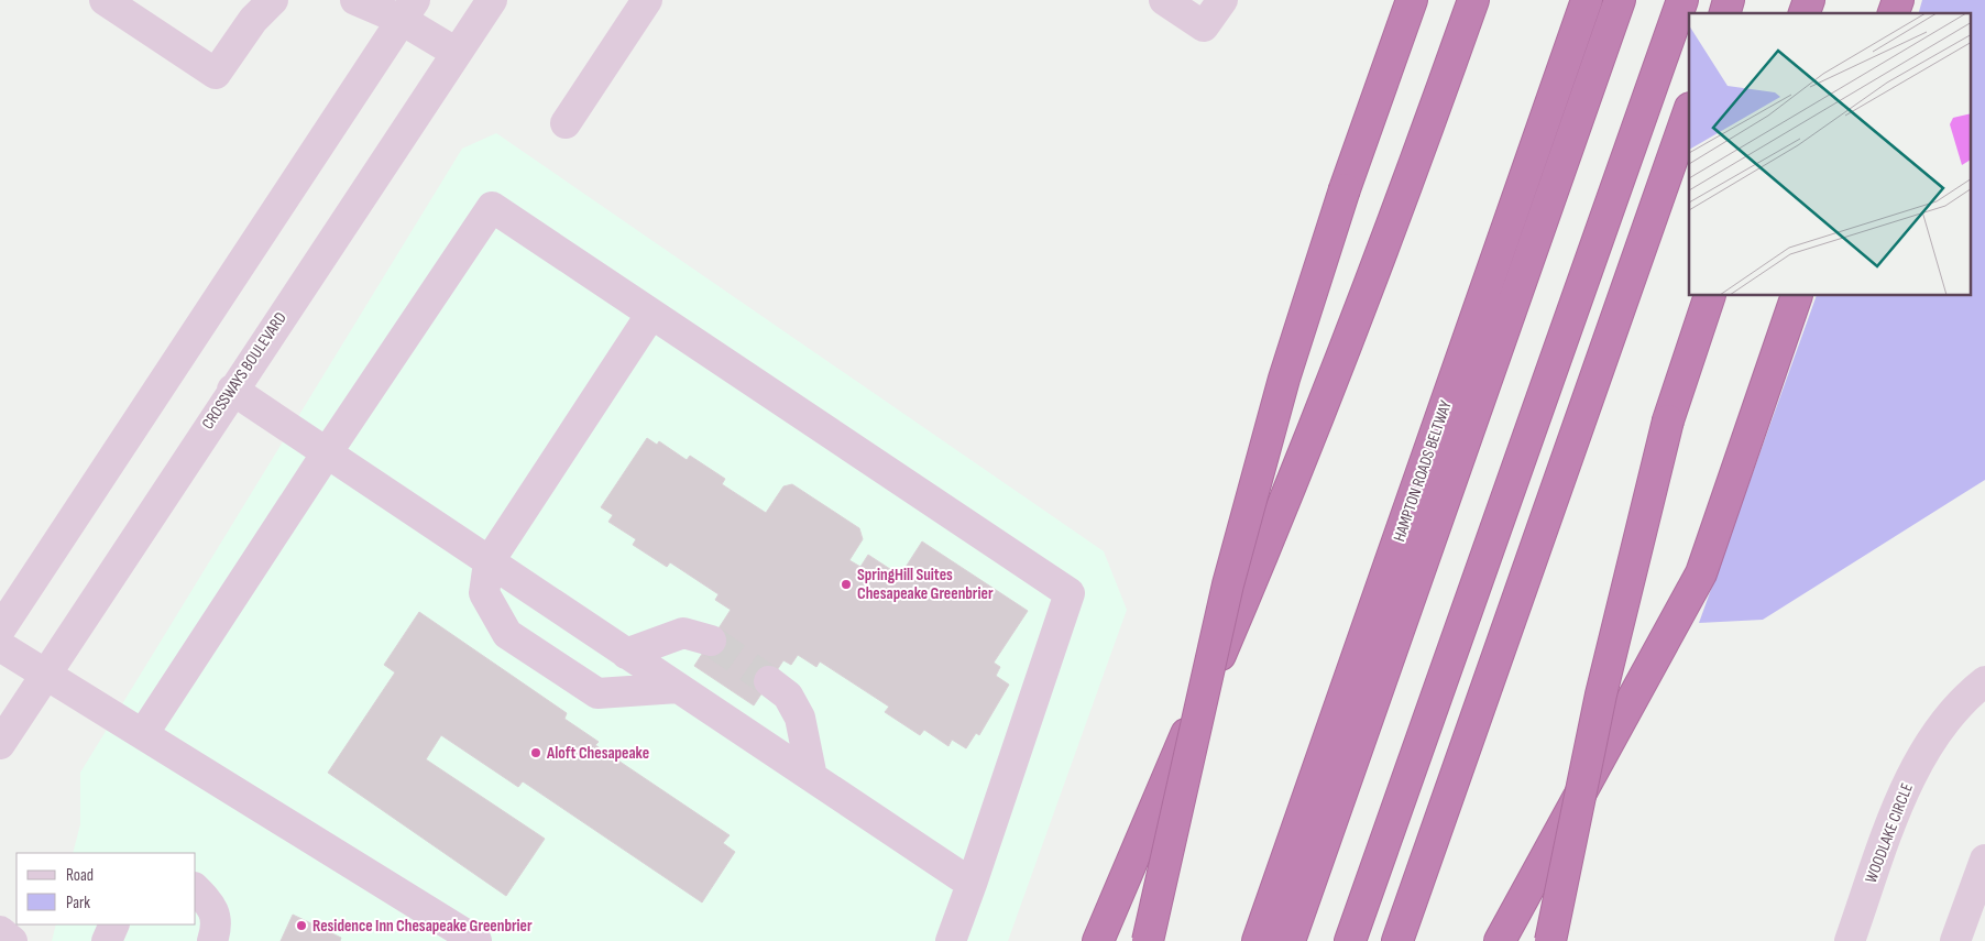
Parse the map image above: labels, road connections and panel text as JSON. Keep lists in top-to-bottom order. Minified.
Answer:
{"streets":{"highway":["HAMPTON ROADS BELTWAY"],"street":["CROSSWAYS BOULEVARD","WOODLAKE CIRCLE"]},"places":["SpringHill Suites Chesapeake Greenbrier","Aloft Chesapeake","Residence Inn Chesapeake Greenbrier"],"legend":["Road","Park"]}
